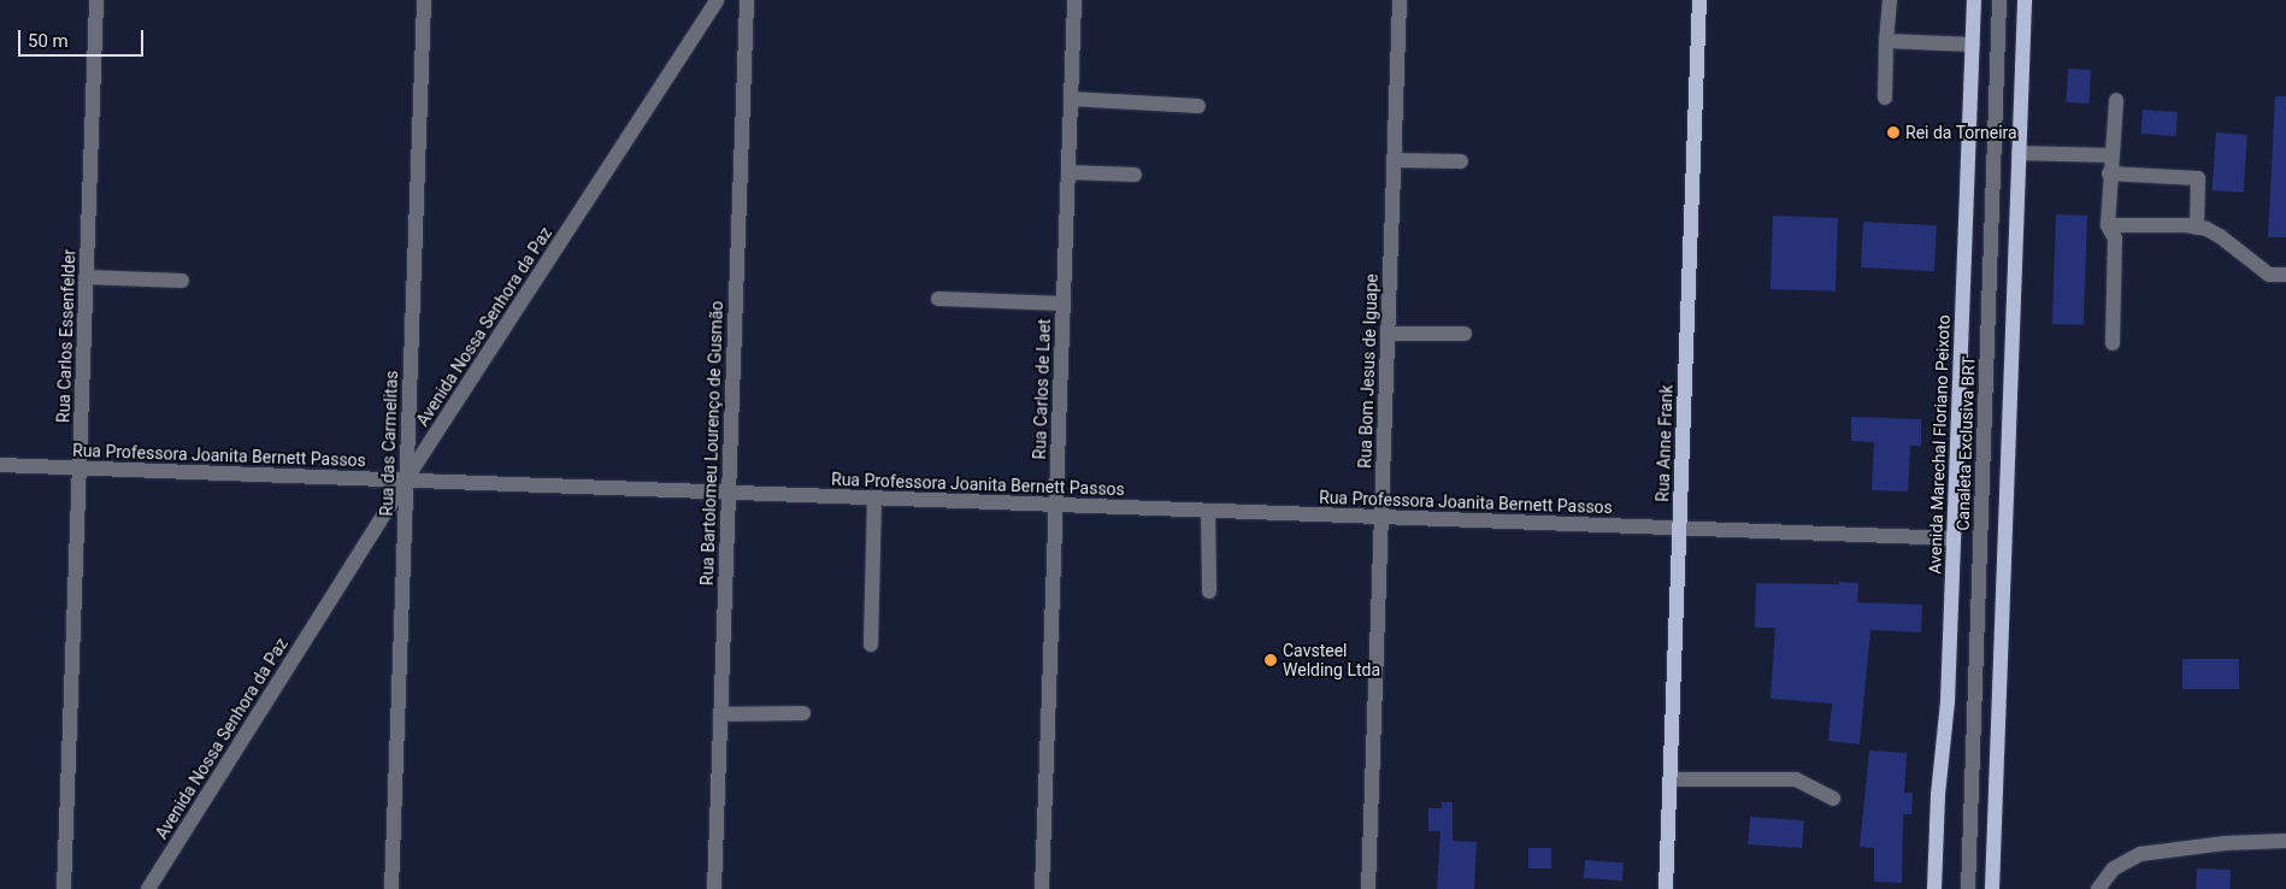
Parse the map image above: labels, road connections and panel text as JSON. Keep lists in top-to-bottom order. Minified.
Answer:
{"streets":{"main road":["Rua Anne Frank","Avenida Marechal Floriano Peixoto"],"street":["Avenida Nossa Senhora da Paz","Rua Carlos Essenfelder","Rua Bom Jesus de Iguape","Rua Carlos de Laet","Rua das Carmelitas","Rua Bartolomeu Lourenço de Gusmão","Canaleta Exclusiva BRT","Rua Professora Joanita Bernett Passos"]},"crossings":[["Avenida Nossa Senhora da Paz","Rua das Carmelitas"],["Avenida Nossa Senhora da Paz","Rua Professora Joanita Bernett Passos"],["Rua Carlos Essenfelder","Rua Professora Joanita Bernett Passos"],["Rua Bom Jesus de Iguape","Rua Professora Joanita Bernett Passos"],["Rua Carlos de Laet","Rua Professora Joanita Bernett Passos"],["Rua das Carmelitas","Rua Professora Joanita Bernett Passos"],["Rua Bartolomeu Lourenço de Gusmão","Rua Professora Joanita Bernett Passos"],["Rua Anne Frank","Rua Professora Joanita Bernett Passos"],["Avenida Marechal Floriano Peixoto","Rua Professora Joanita Bernett Passos"]],"places":["Rei da Torneira","Cavsteel Welding Ltda"],"scale_bar":"50 m"}
